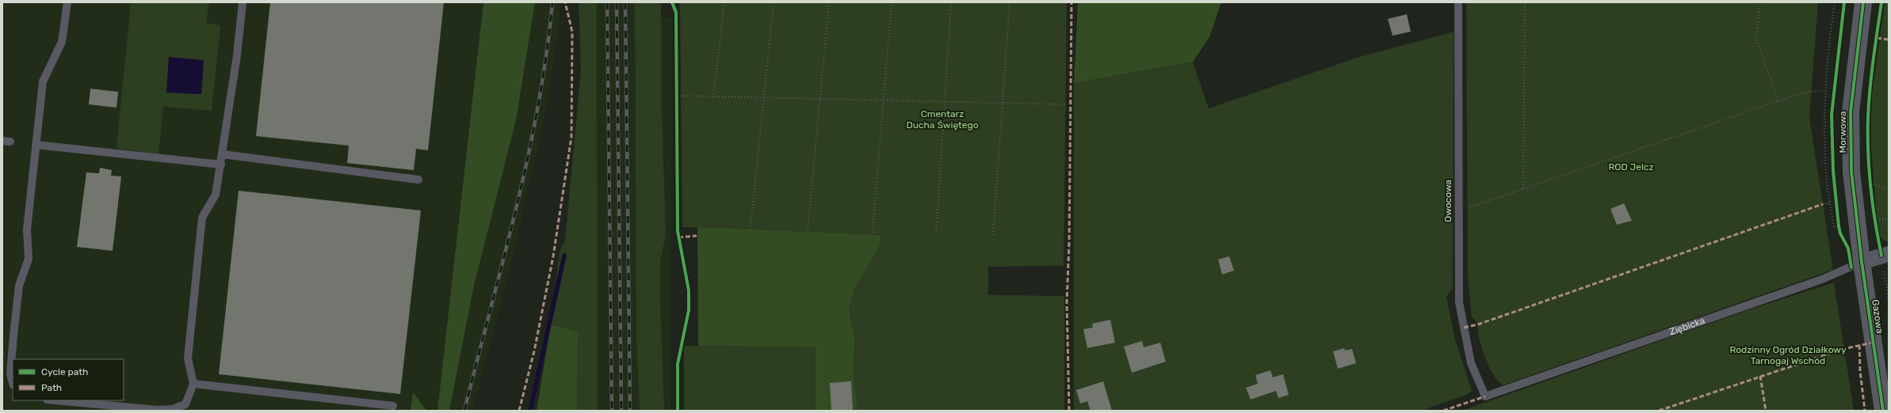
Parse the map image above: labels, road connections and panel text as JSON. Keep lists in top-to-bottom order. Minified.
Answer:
{"streets":{"street":["Morwowa","Gazowa","Ziębicka"],"lane":["Owocowa"]},"crossings":[["Morwowa","Gazowa"],["Morwowa","Ziębicka"],["Owocowa","Ziębicka"],["Gazowa","Ziębicka"]],"parks":["Cmentarz Ducha Świętego","ROD Jelcz","Rodzinny Ogród Działkowy Tarnogaj Wschód"],"legend":["Cycle path","Path"]}
